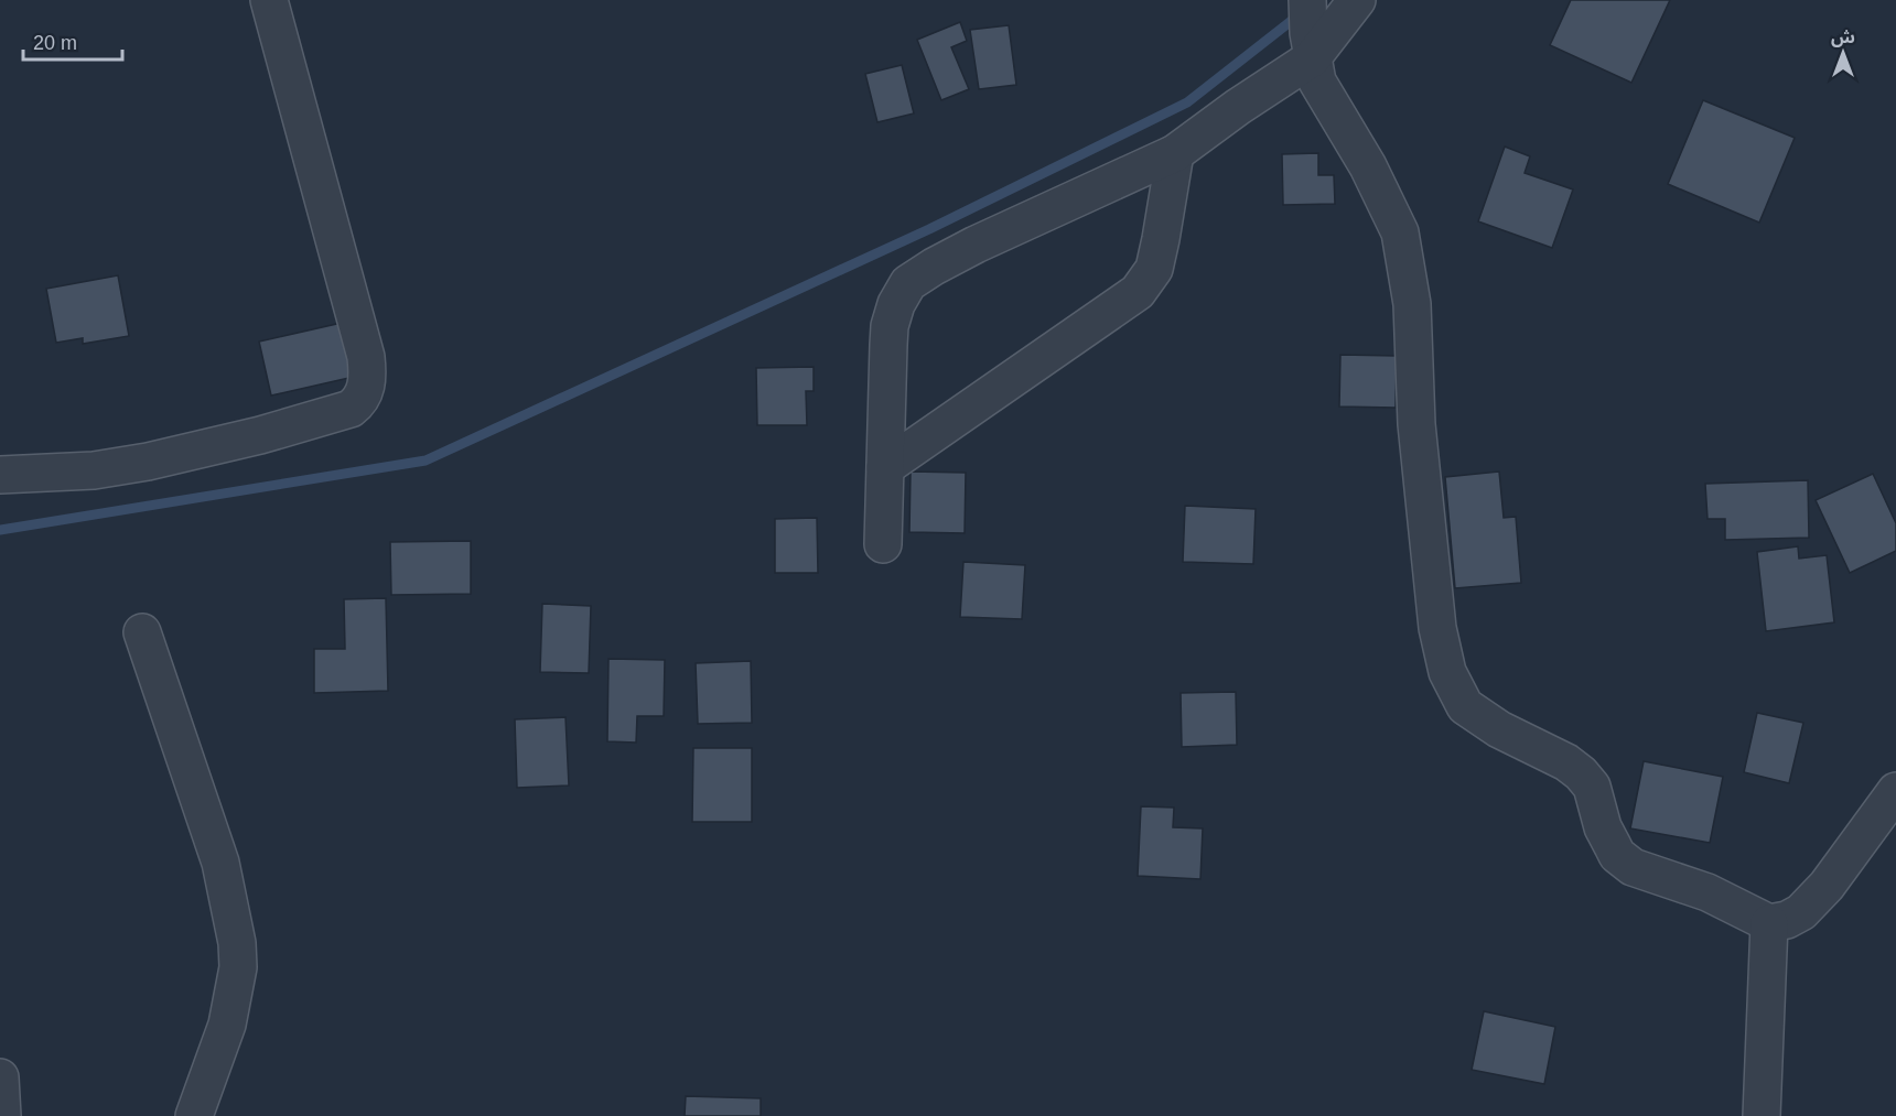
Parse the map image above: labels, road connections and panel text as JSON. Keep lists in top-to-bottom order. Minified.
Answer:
{"scale_bar":"20 m","north":"top"}
